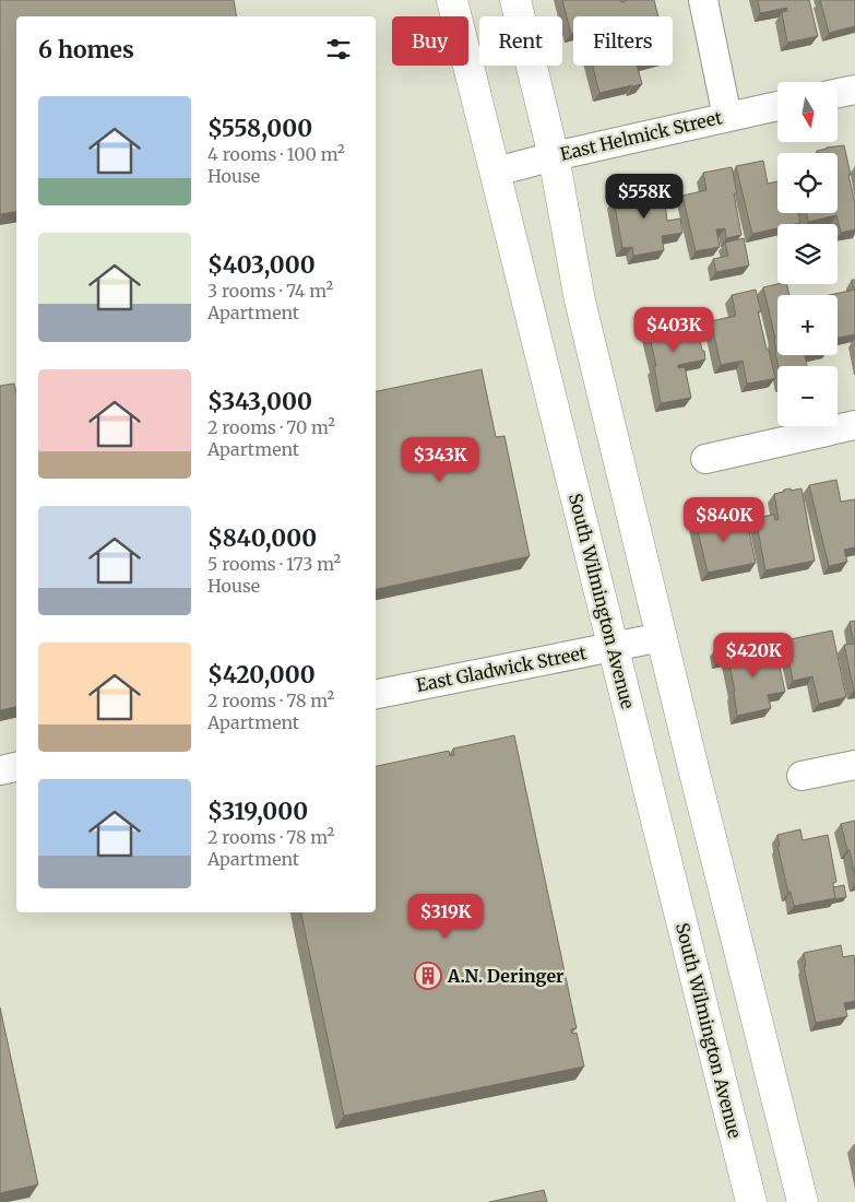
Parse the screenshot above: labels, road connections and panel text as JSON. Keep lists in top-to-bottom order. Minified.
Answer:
{"streets":{"main road":["South Wilmington Avenue"],"street":["East Helmick Street","East Gladwick Street"]},"crossings":[["East Helmick Street","South Wilmington Avenue"],["South Wilmington Avenue","East Gladwick Street"]],"places":{"building":["A.N. Deringer"]},"north":"bottom","page":{"chip":["Buy","Rent","Filters"],"heading":"6 homes","map_buttons":["+","−"],"list":[{"name":"$558,000","note":"4 rooms · 100 m² · House"},{"name":"$403,000","note":"3 rooms · 74 m² · Apartment"},{"name":"$343,000","note":"2 rooms · 70 m² · Apartment"},{"name":"$840,000","note":"5 rooms · 173 m² · House"},{"name":"$420,000","note":"2 rooms · 78 m² · Apartment"},{"name":"$319,000","note":"2 rooms · 78 m² · Apartment"}],"price":["$558K","$403K","$343K","$840K","$420K","$319K"]}}
